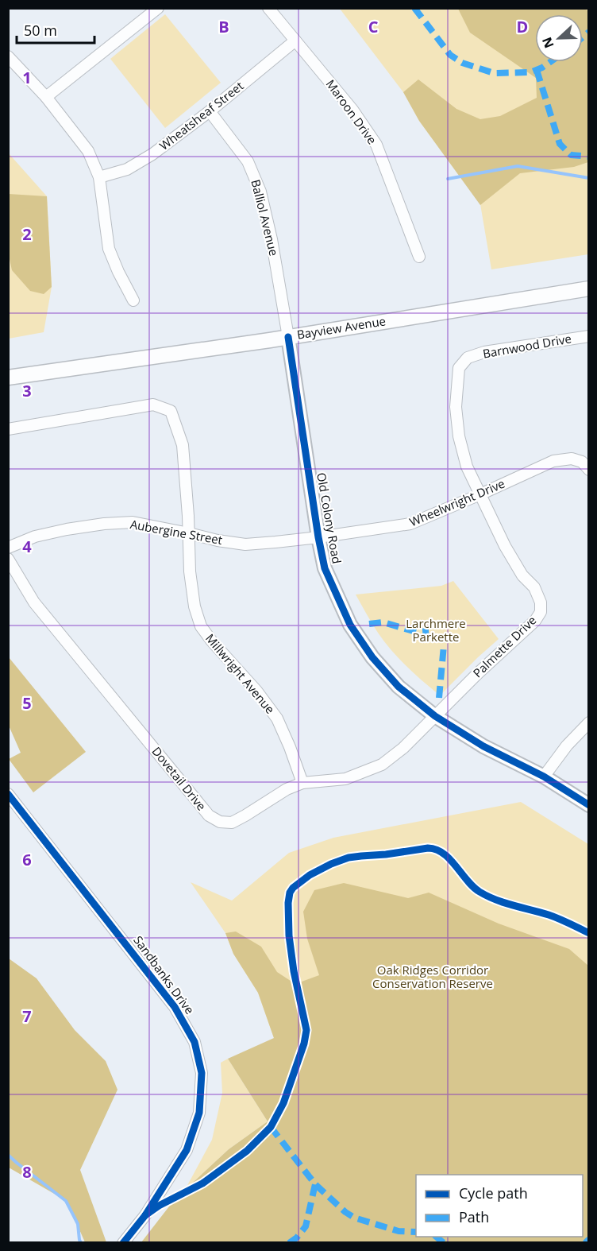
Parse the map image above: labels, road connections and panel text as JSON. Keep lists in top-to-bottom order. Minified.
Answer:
{"streets":{"main road":["Bayview Avenue"],"street":["Maroon Drive","Wheatsheaf Street","Balliol Avenue","Barnwood Drive","Wheelwright Drive","Old Colony Road","Aubergine Street","Palmette Drive","Millwright Avenue","Dovetail Drive","Sandbanks Drive"]},"crossings":[["Maroon Drive","Wheatsheaf Street"],["Wheatsheaf Street","Balliol Avenue"],["Balliol Avenue","Bayview Avenue"],["Balliol Avenue","Old Colony Road"],["Bayview Avenue","Old Colony Road"],["Barnwood Drive","Wheelwright Drive"],["Barnwood Drive","Palmette Drive"],["Wheelwright Drive","Old Colony Road"],["Wheelwright Drive","Aubergine Street"],["Wheelwright Drive","Palmette Drive"],["Old Colony Road","Aubergine Street"],["Old Colony Road","Palmette Drive"],["Old Colony Road","Dovetail Drive"],["Aubergine Street","Millwright Avenue"],["Palmette Drive","Dovetail Drive"],["Millwright Avenue","Dovetail Drive"]],"parks":["Larchmere Parkette","Oak Ridges Corridor Conservation Reserve"],"legend":["Cycle path","Path"],"scale_bar":"50 m","north":"left","grid":{"columns":["B","C","D"],"rows":["1","2","3","4","5","6","7","8"]}}
